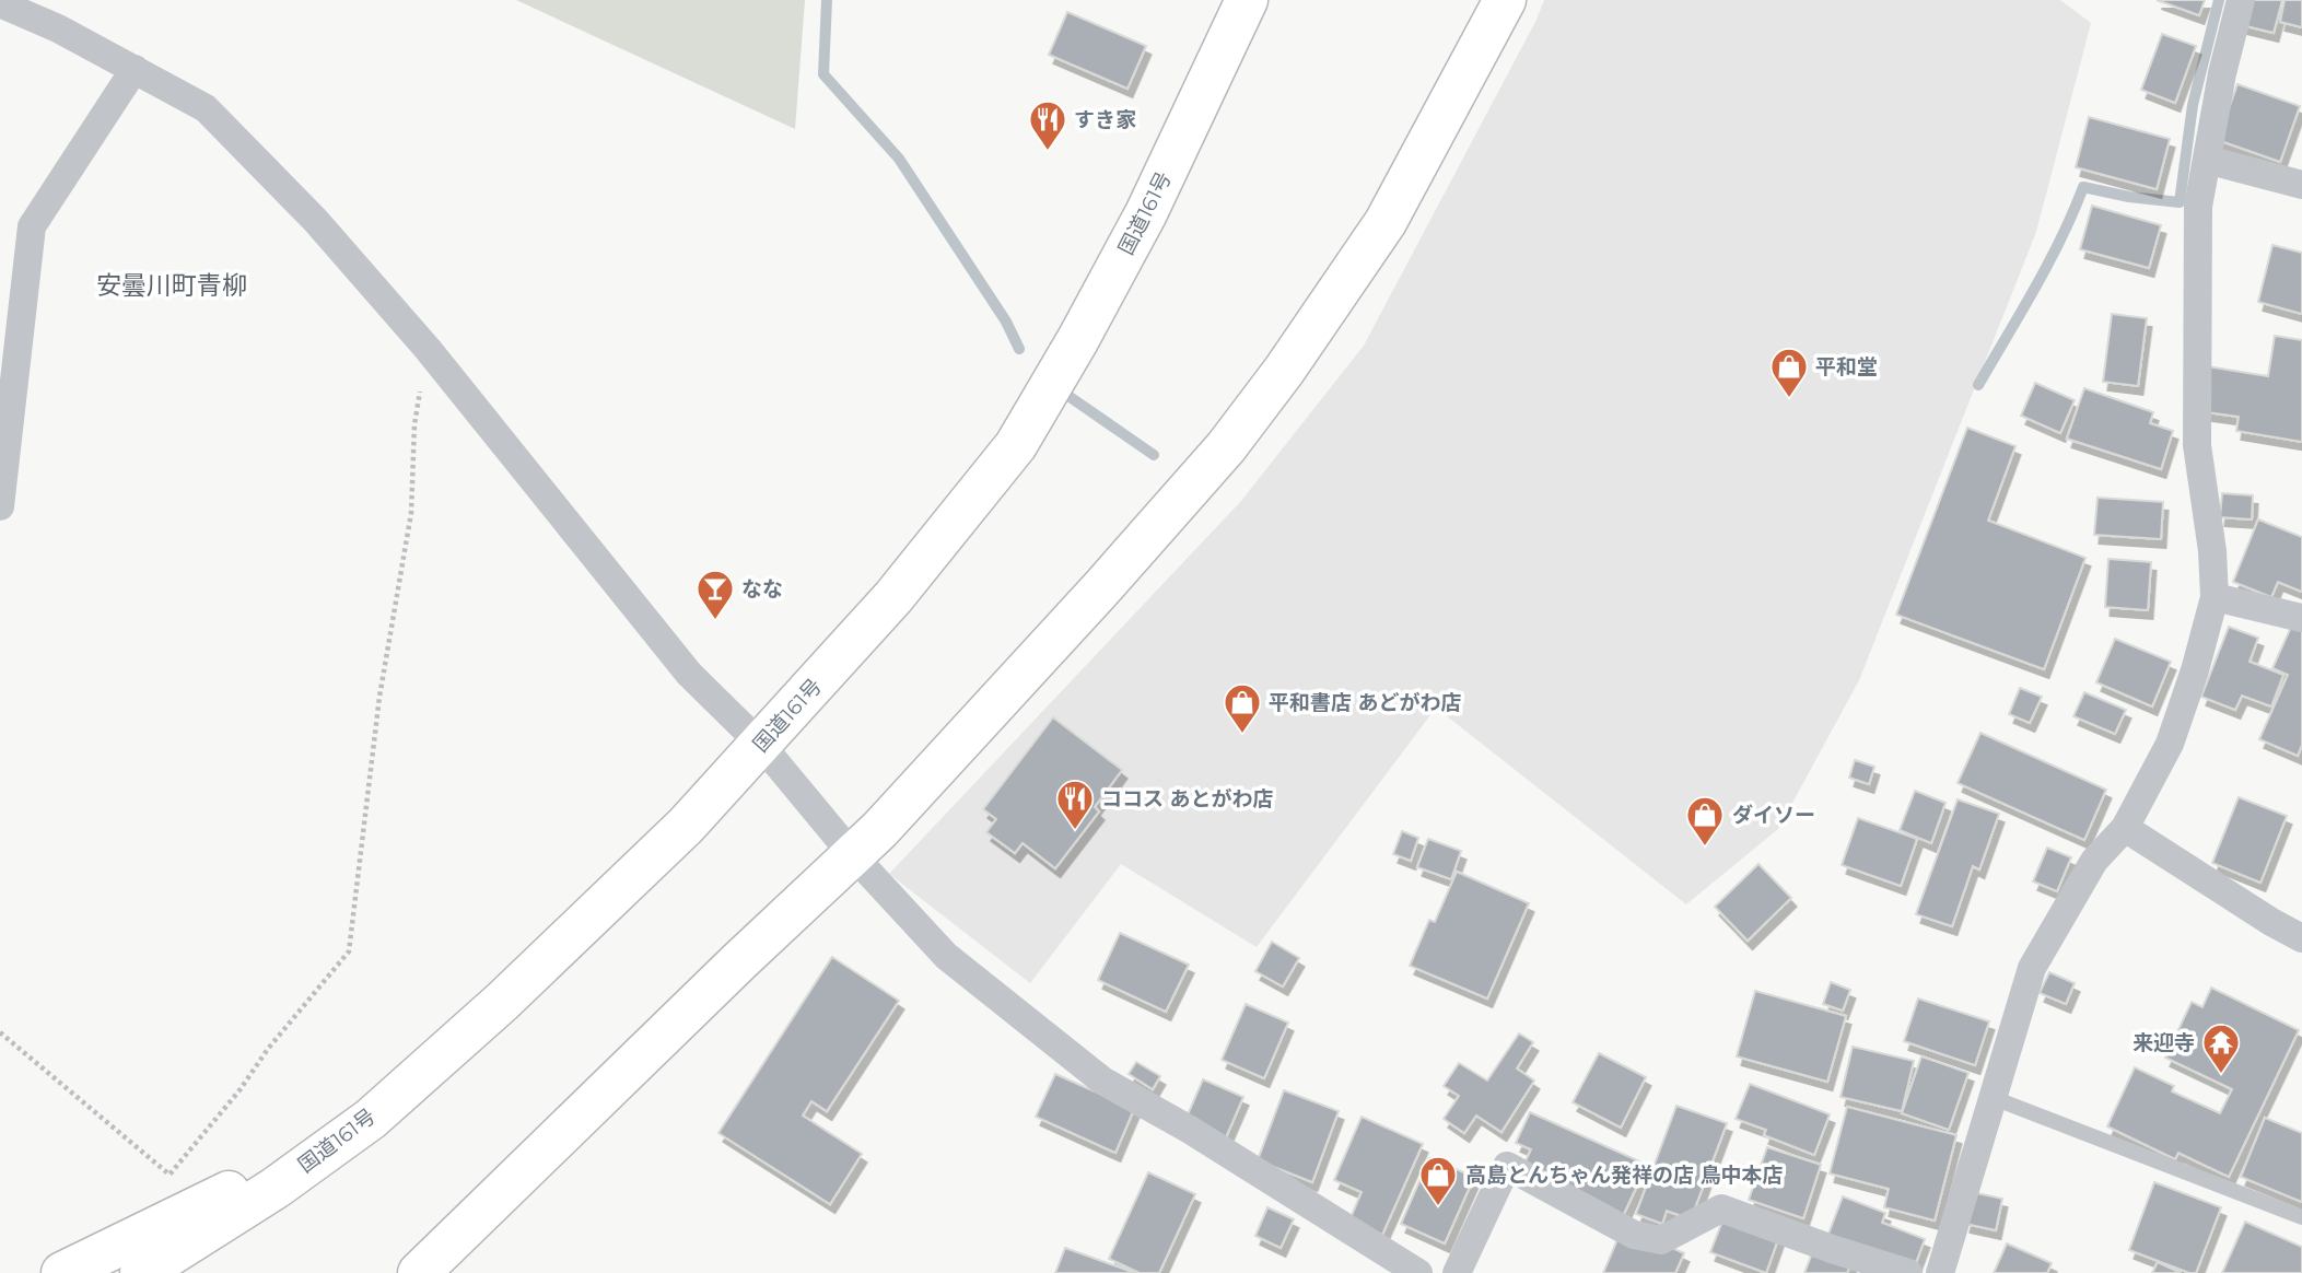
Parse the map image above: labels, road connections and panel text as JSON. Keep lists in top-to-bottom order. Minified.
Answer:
{"streets":{"highway":["国道161号"]},"districts":["安曇川町青柳"],"places":{"restaurant":["すき家","ココス あとがわ店"],"shop":["平和堂","平和書店 あどがわ店","ダイソー","高島とんちゃん発祥の店 鳥中本店"],"bar":["なな"],"temple":["来迎寺"]}}
